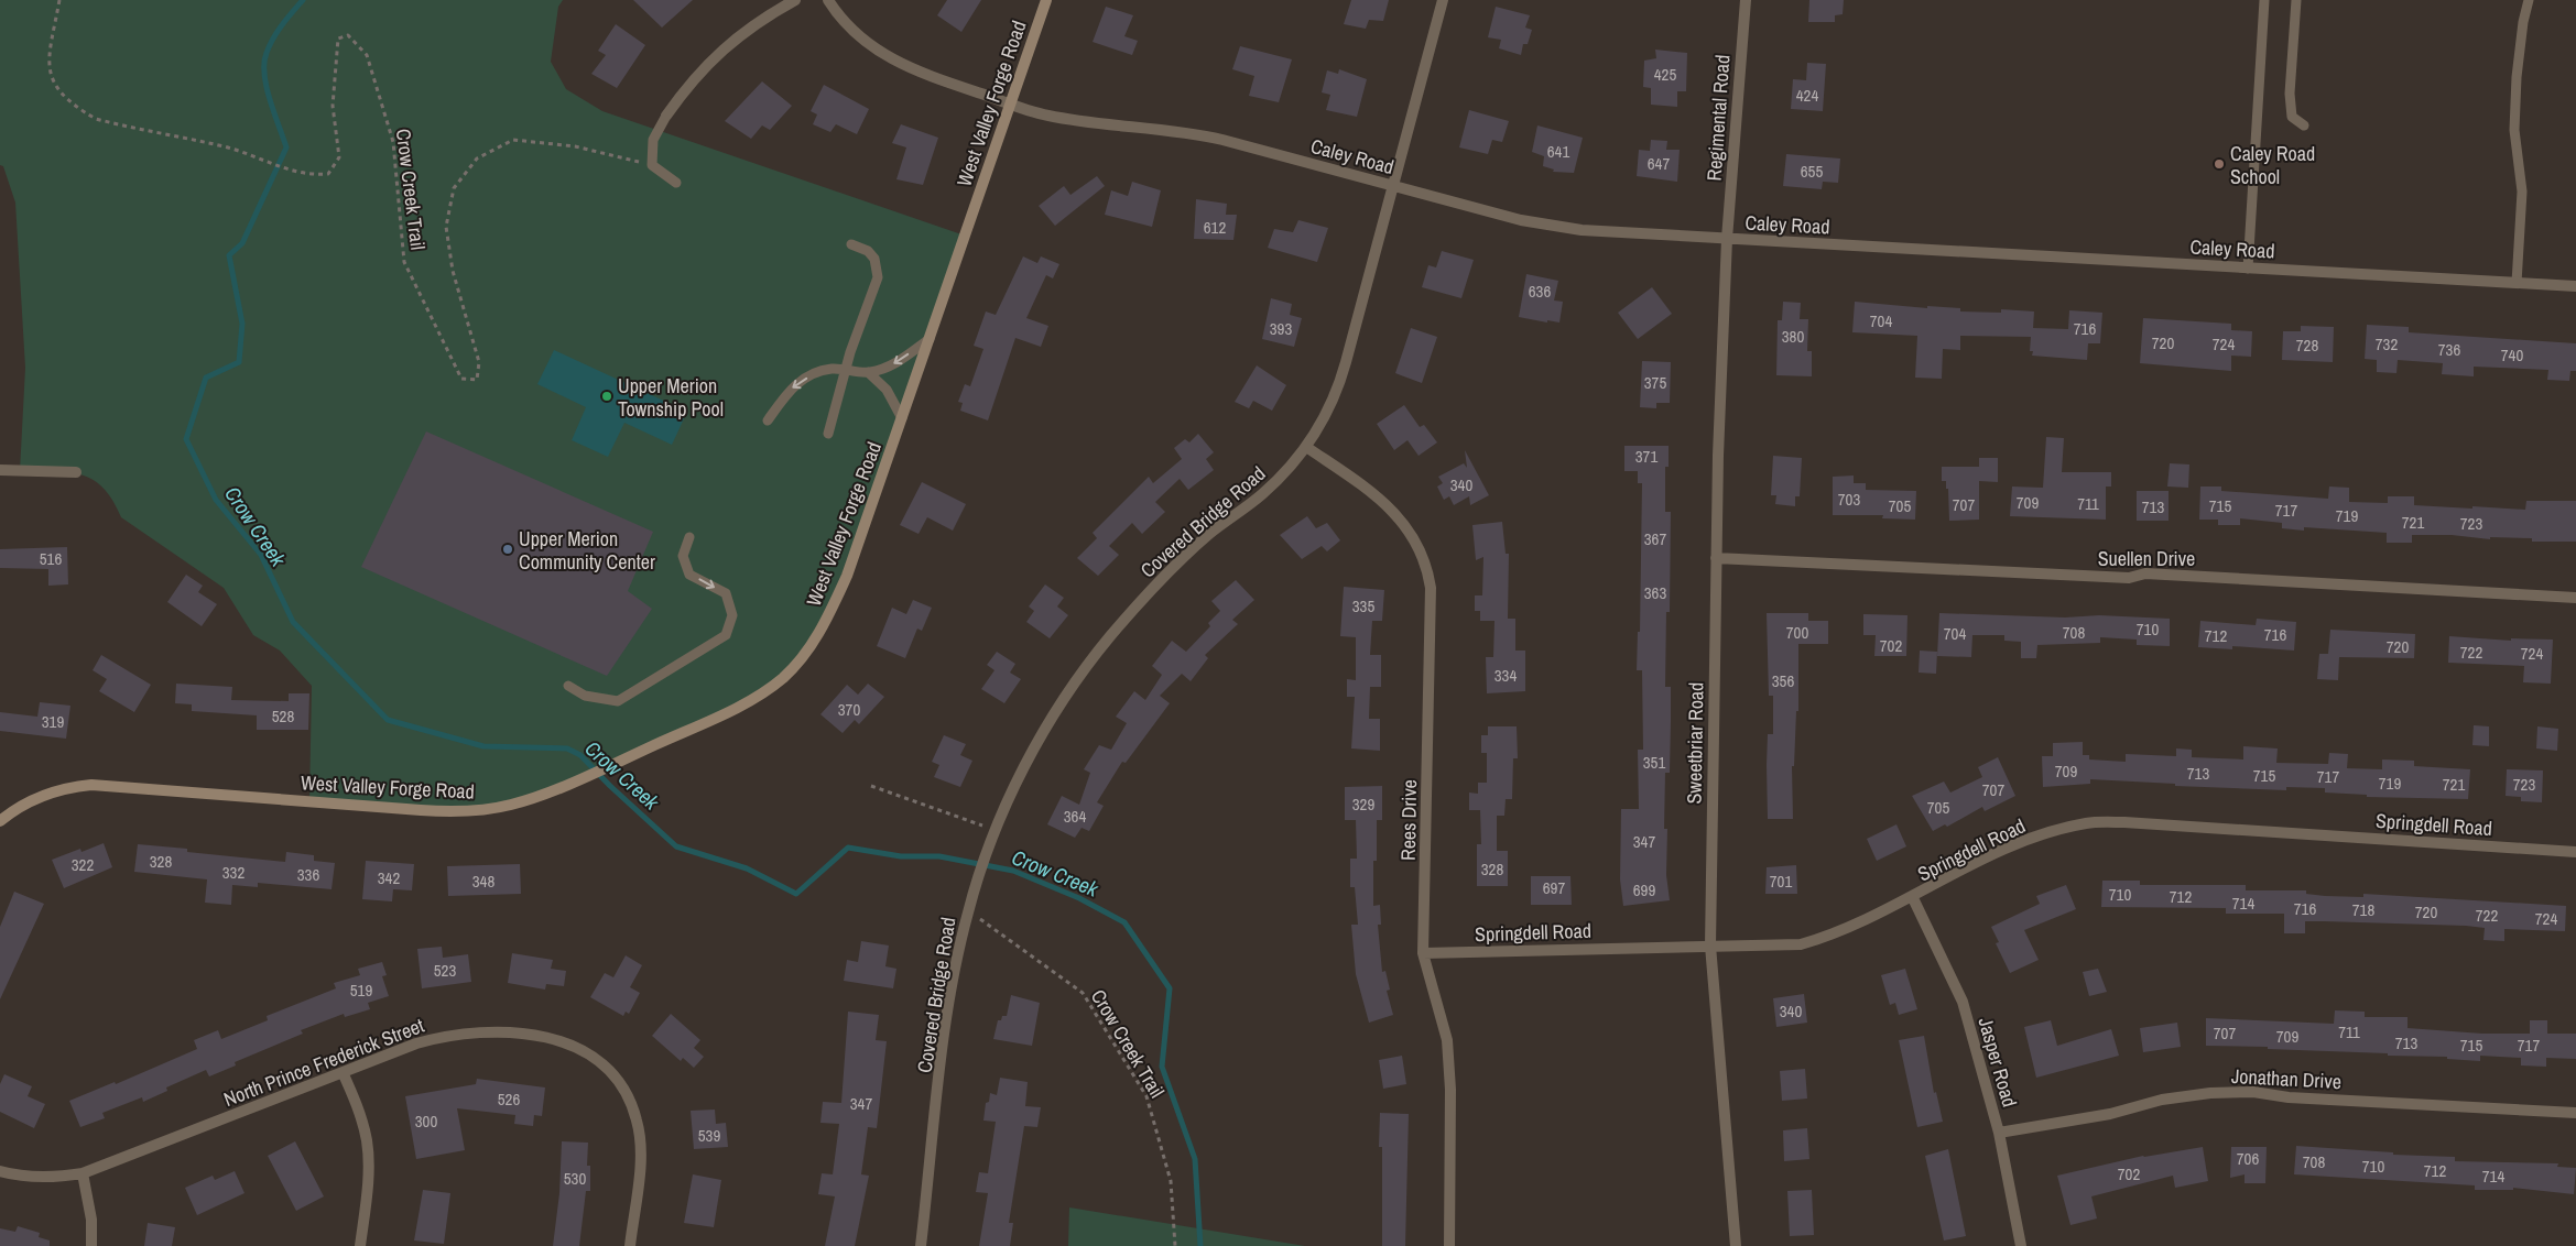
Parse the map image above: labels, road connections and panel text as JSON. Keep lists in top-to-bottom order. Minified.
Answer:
{"streets":{"main road":["West Valley Forge Road"],"street":["Regimental Road","Caley Road","Covered Bridge Road","Suellen Drive","Sweetbriar Road","Rees Drive","Springdell Road","North Prince Frederick Street","Jasper Road","Jonathan Drive"],"path":["Crow Creek Trail"]},"crossings":[["West Valley Forge Road","Caley Road"],["Regimental Road","Caley Road"],["Regimental Road","Sweetbriar Road"],["Caley Road","Covered Bridge Road"],["Caley Road","Sweetbriar Road"],["Crow Creek Trail","Covered Bridge Road"],["Covered Bridge Road","Rees Drive"],["Suellen Drive","Sweetbriar Road"],["Sweetbriar Road","Springdell Road"],["Rees Drive","Springdell Road"],["Springdell Road","Jasper Road"],["Jasper Road","Jonathan Drive"]],"water":["Crow Creek"],"places":["Caley Road School","Upper Merion Township Pool","Upper Merion Community Center"],"house_numbers":["425","424","641","647","655","612","636","704","393","716","380","720","724","732","728","736","740","375","371","340","703","709","711","707","705","715","713","717","719","721","723","367","516","363","335","710","700","708","704","716","712","702","720","722","724","334","356","370","528","319","351","709","713","715","717","719","721","723","707","329","705","364","347","328","322","328","332","336","342","348","701","697","699","710","712","714","716","718","720","722","724","523","519","340","711","707","709","713","715","717","526","347","300","539","706","708","710","712","702","714","530"]}
